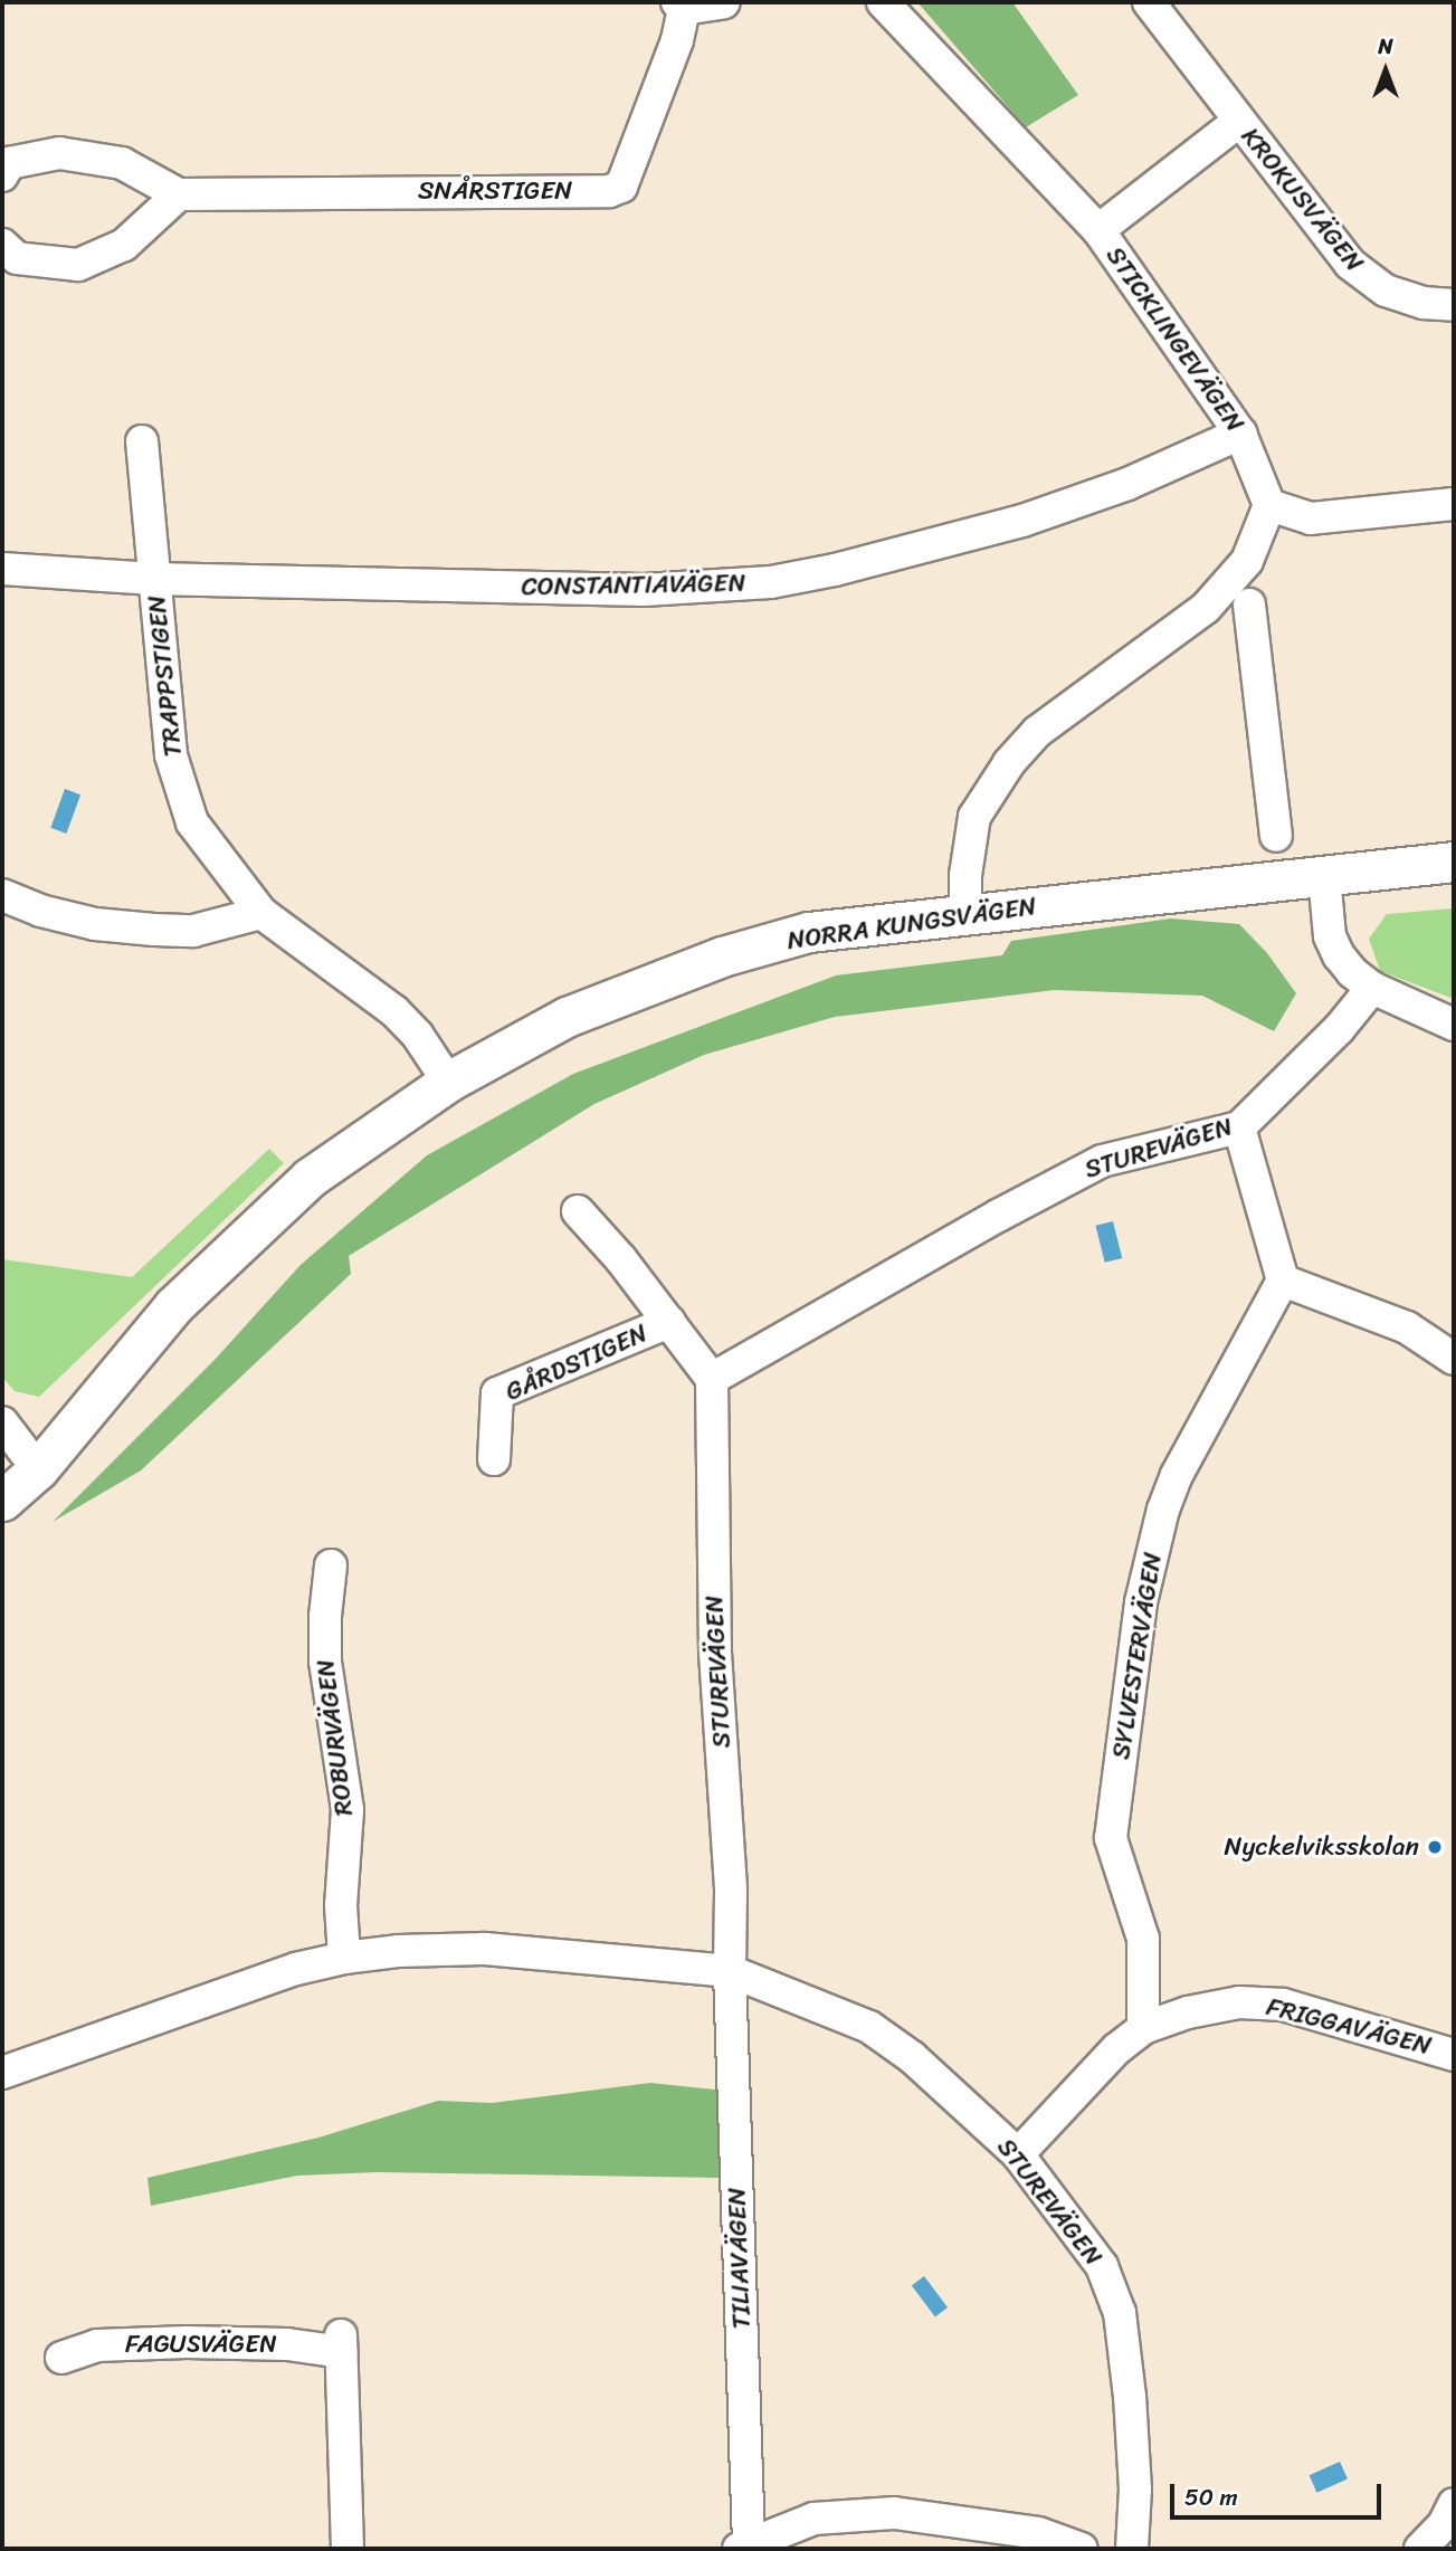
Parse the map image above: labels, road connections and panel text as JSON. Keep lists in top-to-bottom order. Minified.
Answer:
{"streets":{"main road":["NORRA KUNGSVÄGEN"],"street":["SNÅRSTIGEN","KROKUSVÄGEN","STICKLINGEVÄGEN","CONSTANTIAVÄGEN","TRAPPSTIGEN","STUREVÄGEN","GÅRDSTIGEN","SYLVESTERVÄGEN","ROBURVÄGEN","FRIGGAVÄGEN","TILIAVÄGEN","FAGUSVÄGEN"]},"crossings":[["KROKUSVÄGEN","STICKLINGEVÄGEN"],["STICKLINGEVÄGEN","CONSTANTIAVÄGEN"],["CONSTANTIAVÄGEN","TRAPPSTIGEN"],["TRAPPSTIGEN","NORRA KUNGSVÄGEN"],["STUREVÄGEN","GÅRDSTIGEN"],["STUREVÄGEN","FRIGGAVÄGEN"],["STUREVÄGEN","TILIAVÄGEN"],["SYLVESTERVÄGEN","FRIGGAVÄGEN"]],"places":["Nyckelviksskolan"],"scale_bar":"50 m","north":"top"}
